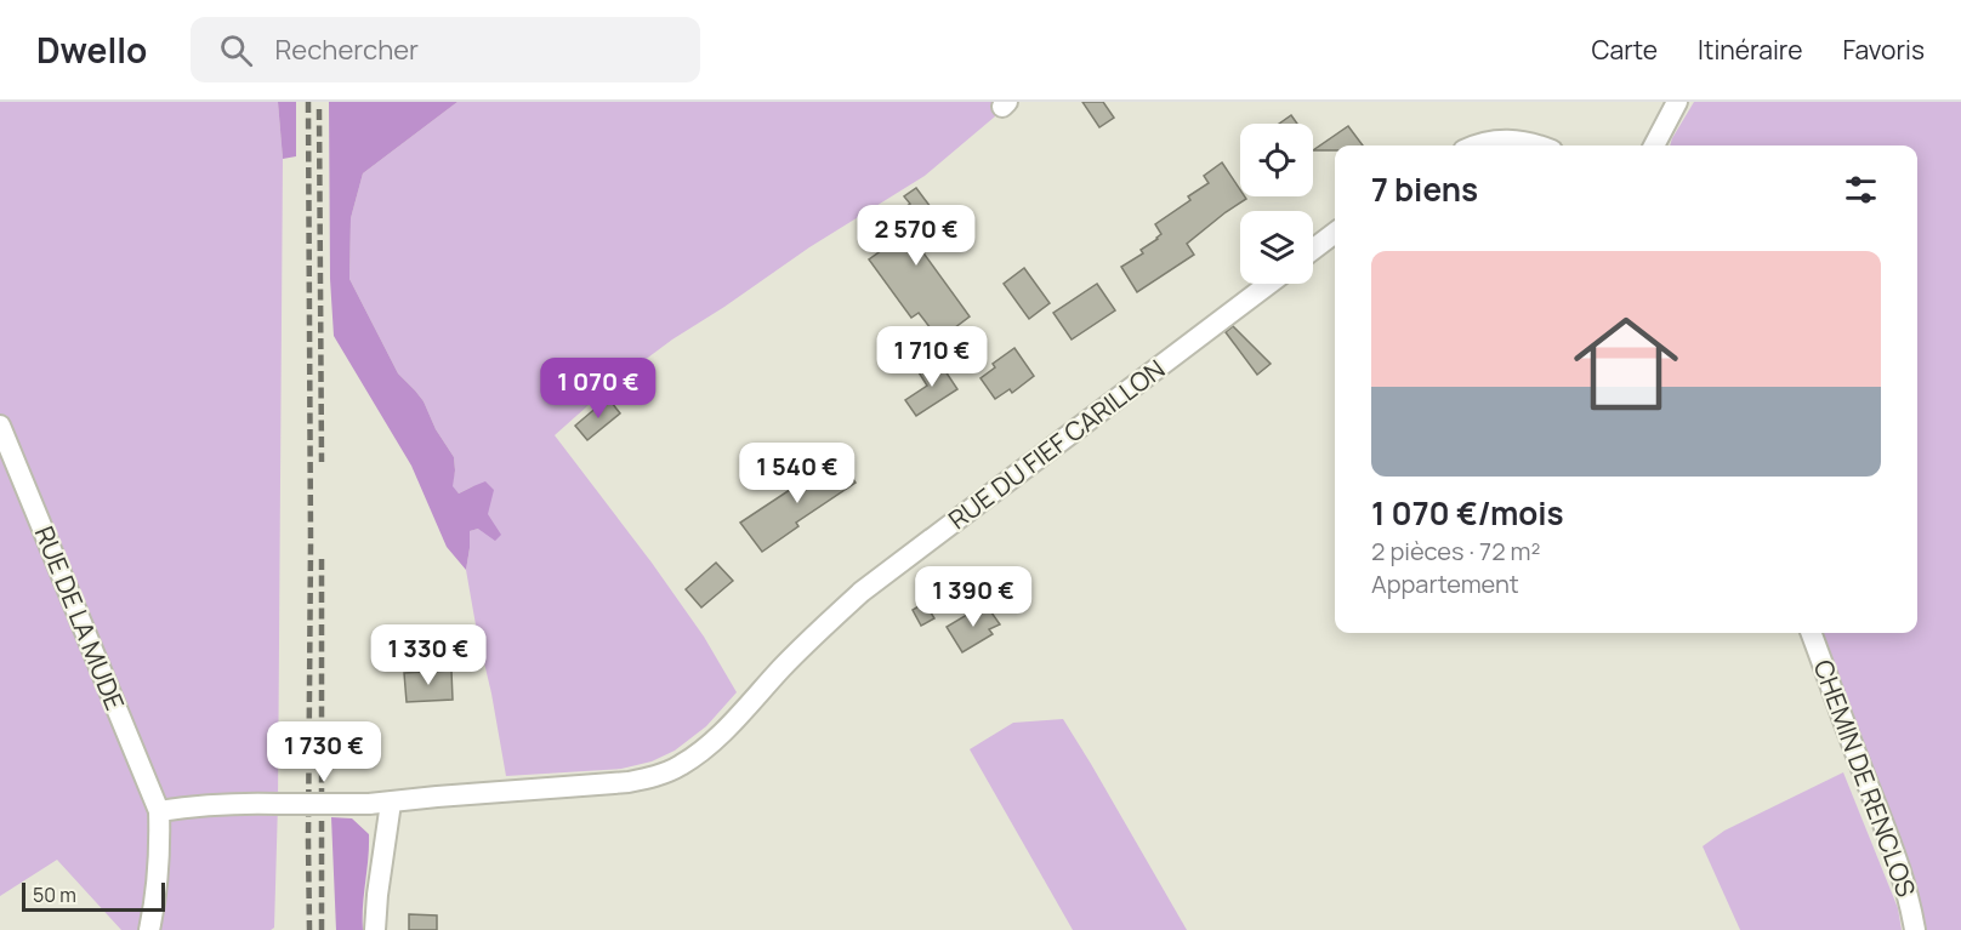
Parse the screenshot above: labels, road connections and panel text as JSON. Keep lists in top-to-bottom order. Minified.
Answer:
{"streets":{"street":["RUE DU FIEF CARILLON","RUE DE LA MUDE","CHEMIN DE RENCLOS"]},"crossings":[["RUE DU FIEF CARILLON","RUE DE LA MUDE"]],"scale_bar":"50 m","page":{"header":"Dwello","search":"Rechercher","nav":["Carte","Itinéraire","Favoris"],"heading":"7 biens","price":["2 570 €","1 710 €","1 070 €","1 540 €","1 390 €","1 330 €","1 730 €"],"list":[{"name":"1 070 €/mois","note":"2 pièces · 72 m² · Appartement"}],"scale":"50 m"}}
